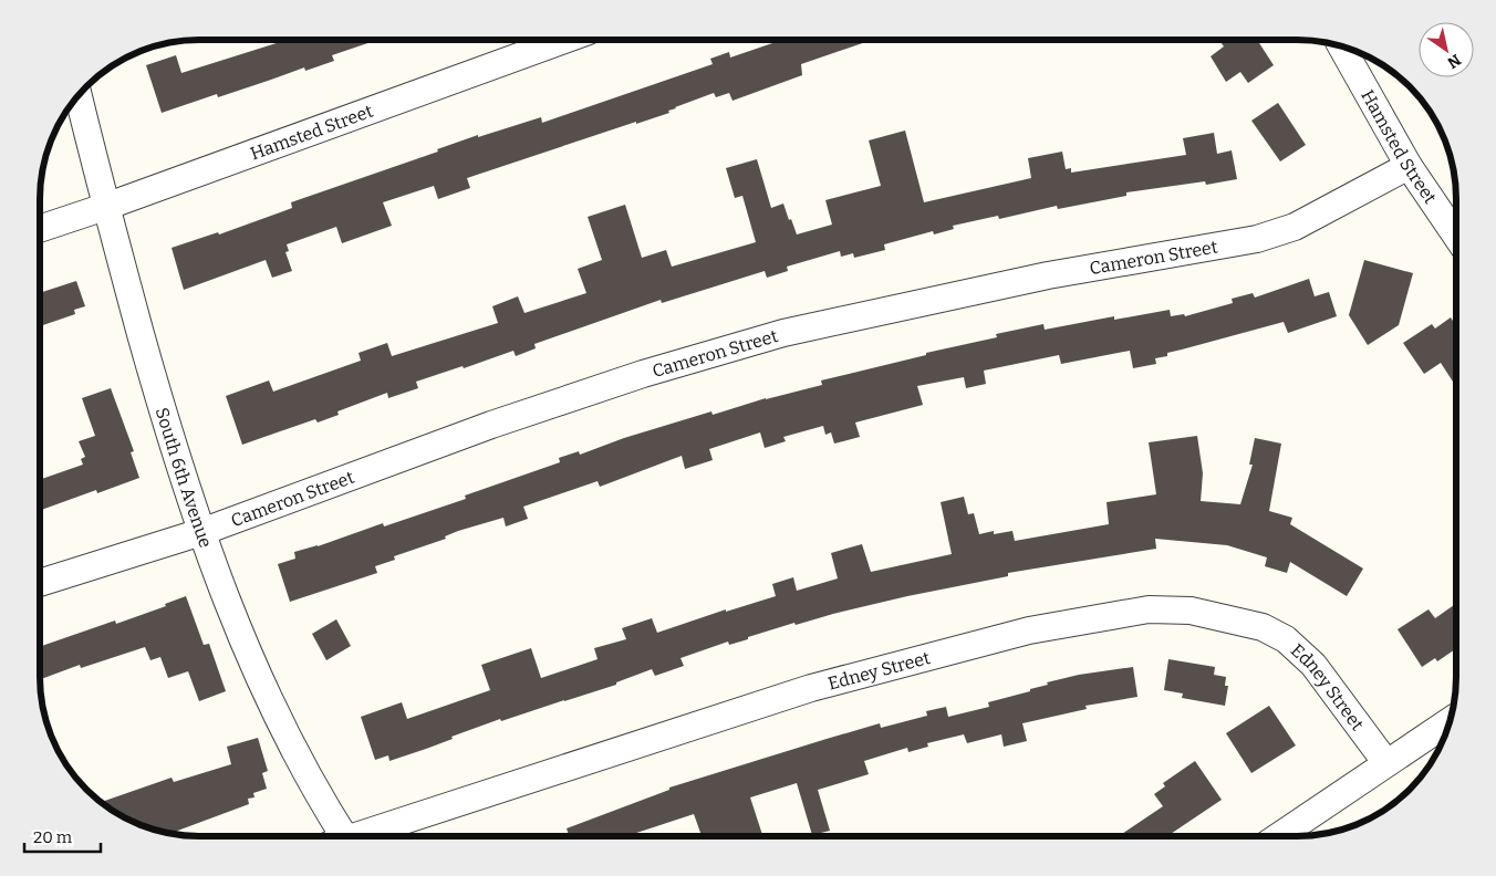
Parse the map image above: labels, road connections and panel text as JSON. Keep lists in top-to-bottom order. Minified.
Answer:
{"streets":{"street":["Hamsted Street","Cameron Street","South 6th Avenue","Edney Street"]},"crossings":[["Hamsted Street","Cameron Street"],["Hamsted Street","South 6th Avenue"],["Cameron Street","South 6th Avenue"]],"scale_bar":"20 m","north":"bottom right"}
